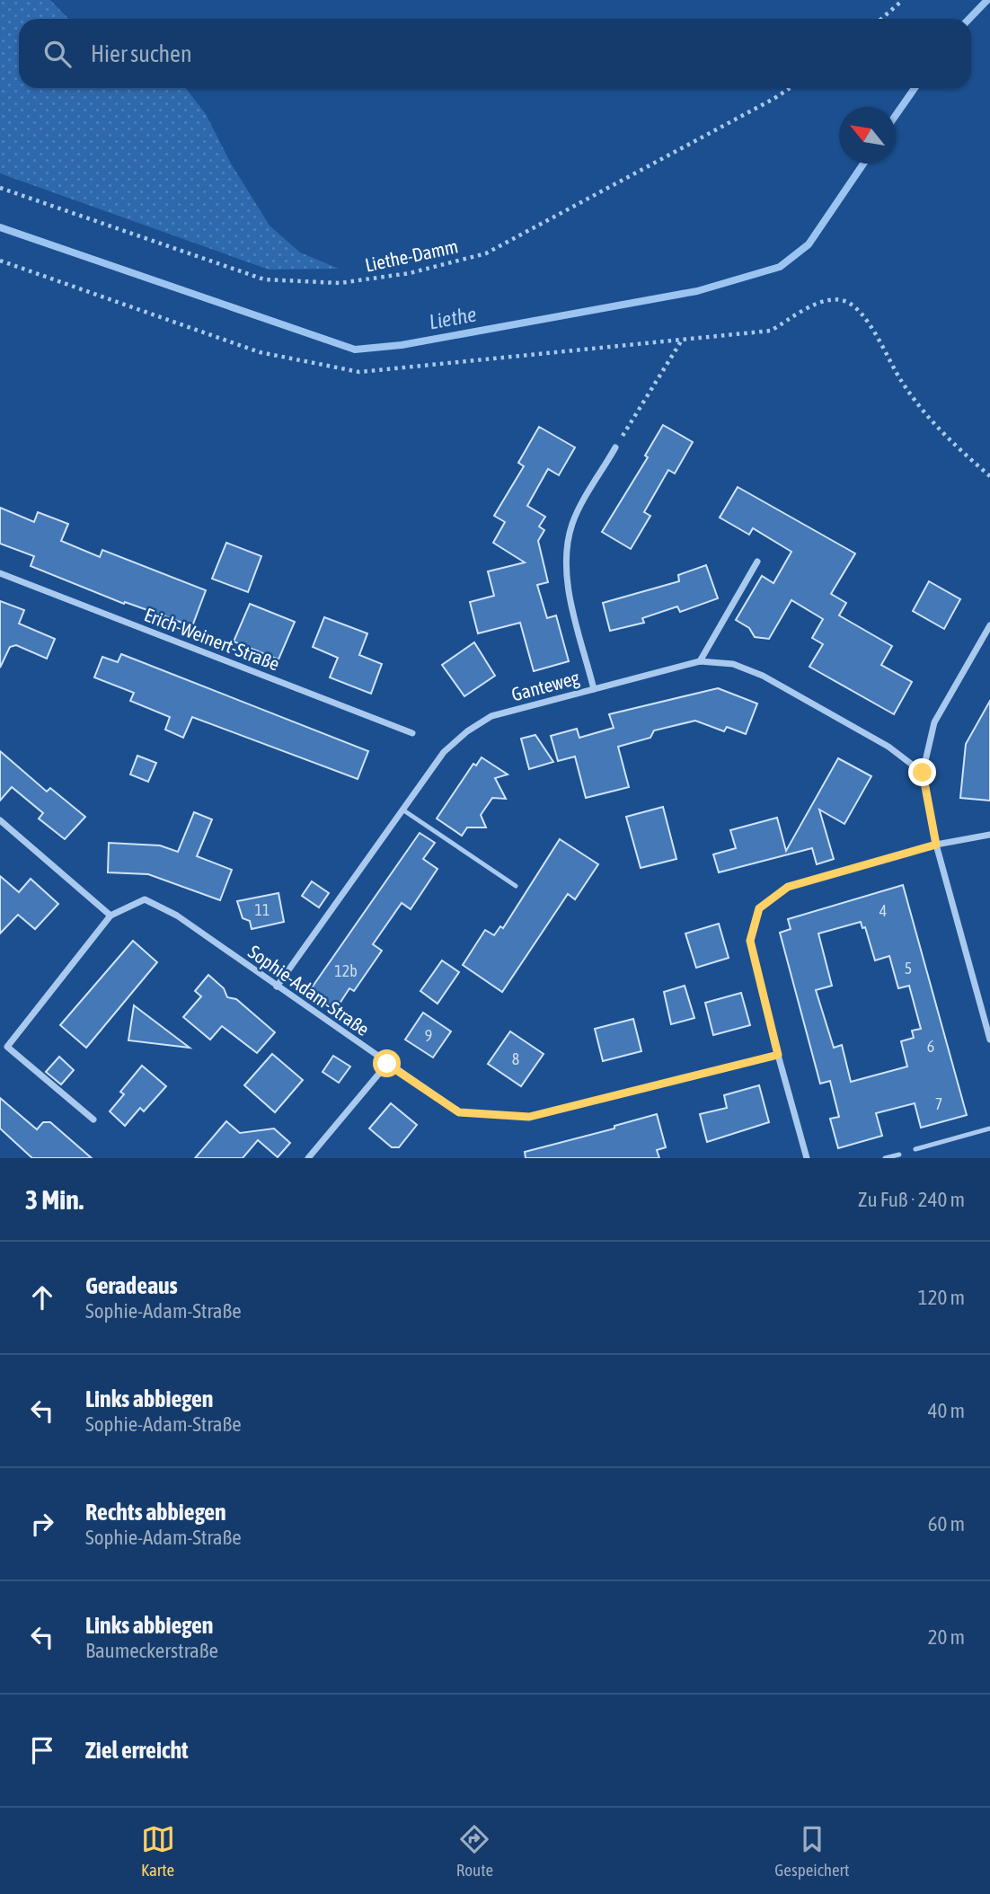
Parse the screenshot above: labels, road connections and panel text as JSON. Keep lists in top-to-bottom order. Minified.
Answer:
{"streets":{"street":["Erich-Weinert-Straße","Ganteweg","Sophie-Adam-Straße"],"path":["Liethe-Damm"]},"crossings":[["Ganteweg","Sophie-Adam-Straße"]],"water":["Liethe"],"house_numbers":["11","4","5","12b","9","6","8","7"],"north":"top left","page":{"search":"Hier suchen","heading":["3 Min.","Zu Fuß · 240 m"],"list":[["Geradeaus","Sophie-Adam-Straße","120 m"],["Links abbiegen","Sophie-Adam-Straße","40 m"],["Rechts abbiegen","Sophie-Adam-Straße","60 m"],["Links abbiegen","Baumeckerstraße","20 m"],"Ziel erreicht"],"nav":["Karte","Route","Gespeichert"]}}
